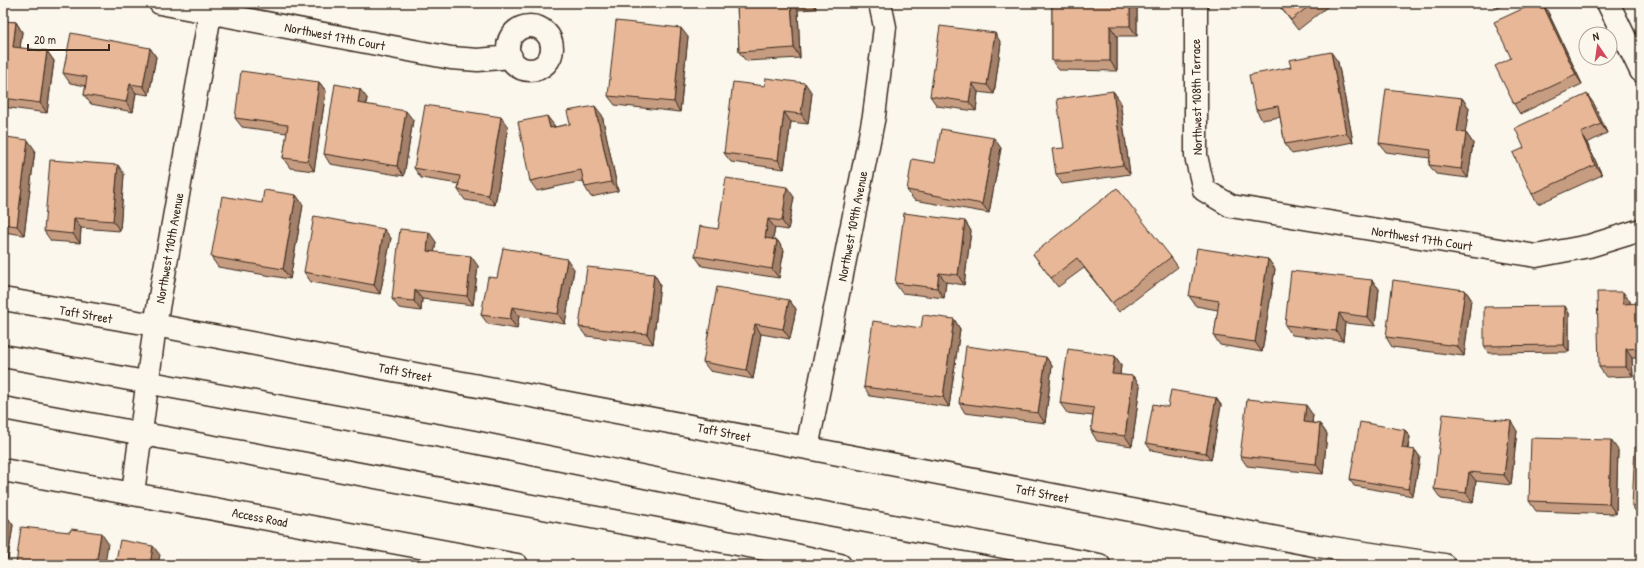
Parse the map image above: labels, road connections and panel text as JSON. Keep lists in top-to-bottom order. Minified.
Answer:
{"streets":{"street":["Northwest 17th Court","Northwest 108th Terrace","Northwest 109th Avenue","Northwest 110th Avenue","Taft Street","Access Road"]},"crossings":[["Northwest 17th Court","Northwest 108th Terrace"],["Northwest 17th Court","Northwest 110th Avenue"],["Northwest 109th Avenue","Taft Street"],["Northwest 110th Avenue","Taft Street"],["Northwest 110th Avenue","Access Road"]],"scale_bar":"20 m","north":"top"}
